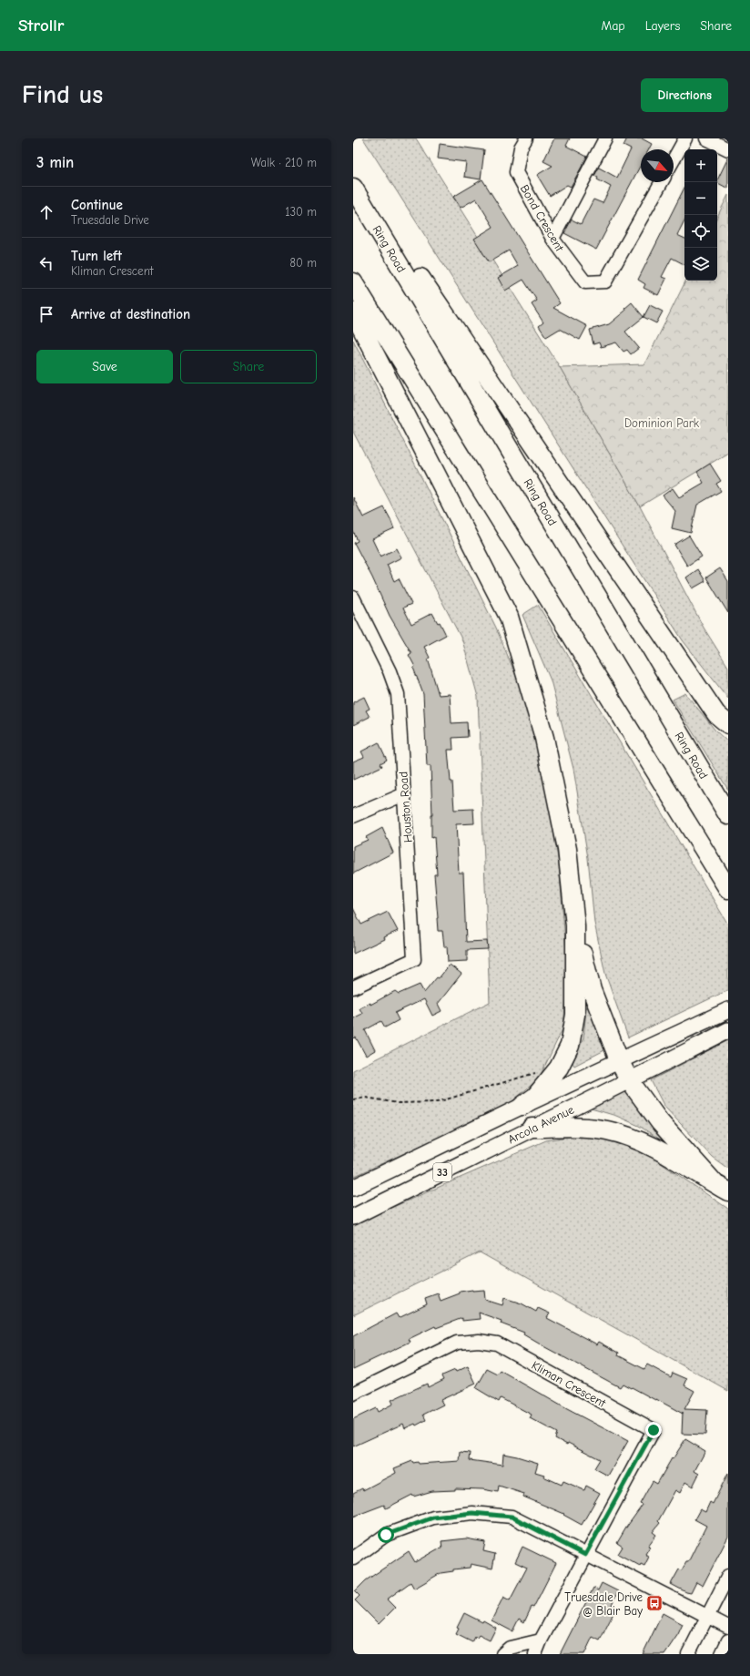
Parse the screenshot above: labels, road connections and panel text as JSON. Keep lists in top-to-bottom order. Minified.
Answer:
{"streets":{"highway":["Ring Road"],"main road":["Arcola Avenue","33"],"street":["Bond Crescent","Houston Road","Kliman Crescent"]},"parks":["Dominion Park"],"places":{"bus stop":["Truesdale Drive @ Blair Bay"]},"north":"bottom right","page":{"header":"Strollr","nav":["Map","Layers","Share"],"buttons":["Directions",["Save","Share"]],"title":"Find us","heading":["3 min","Walk · 210 m"],"map_buttons":["+","−"],"list":[["Continue","Truesdale Drive","130 m"],["Turn left","Kliman Crescent","80 m"],"Arrive at destination"]}}
